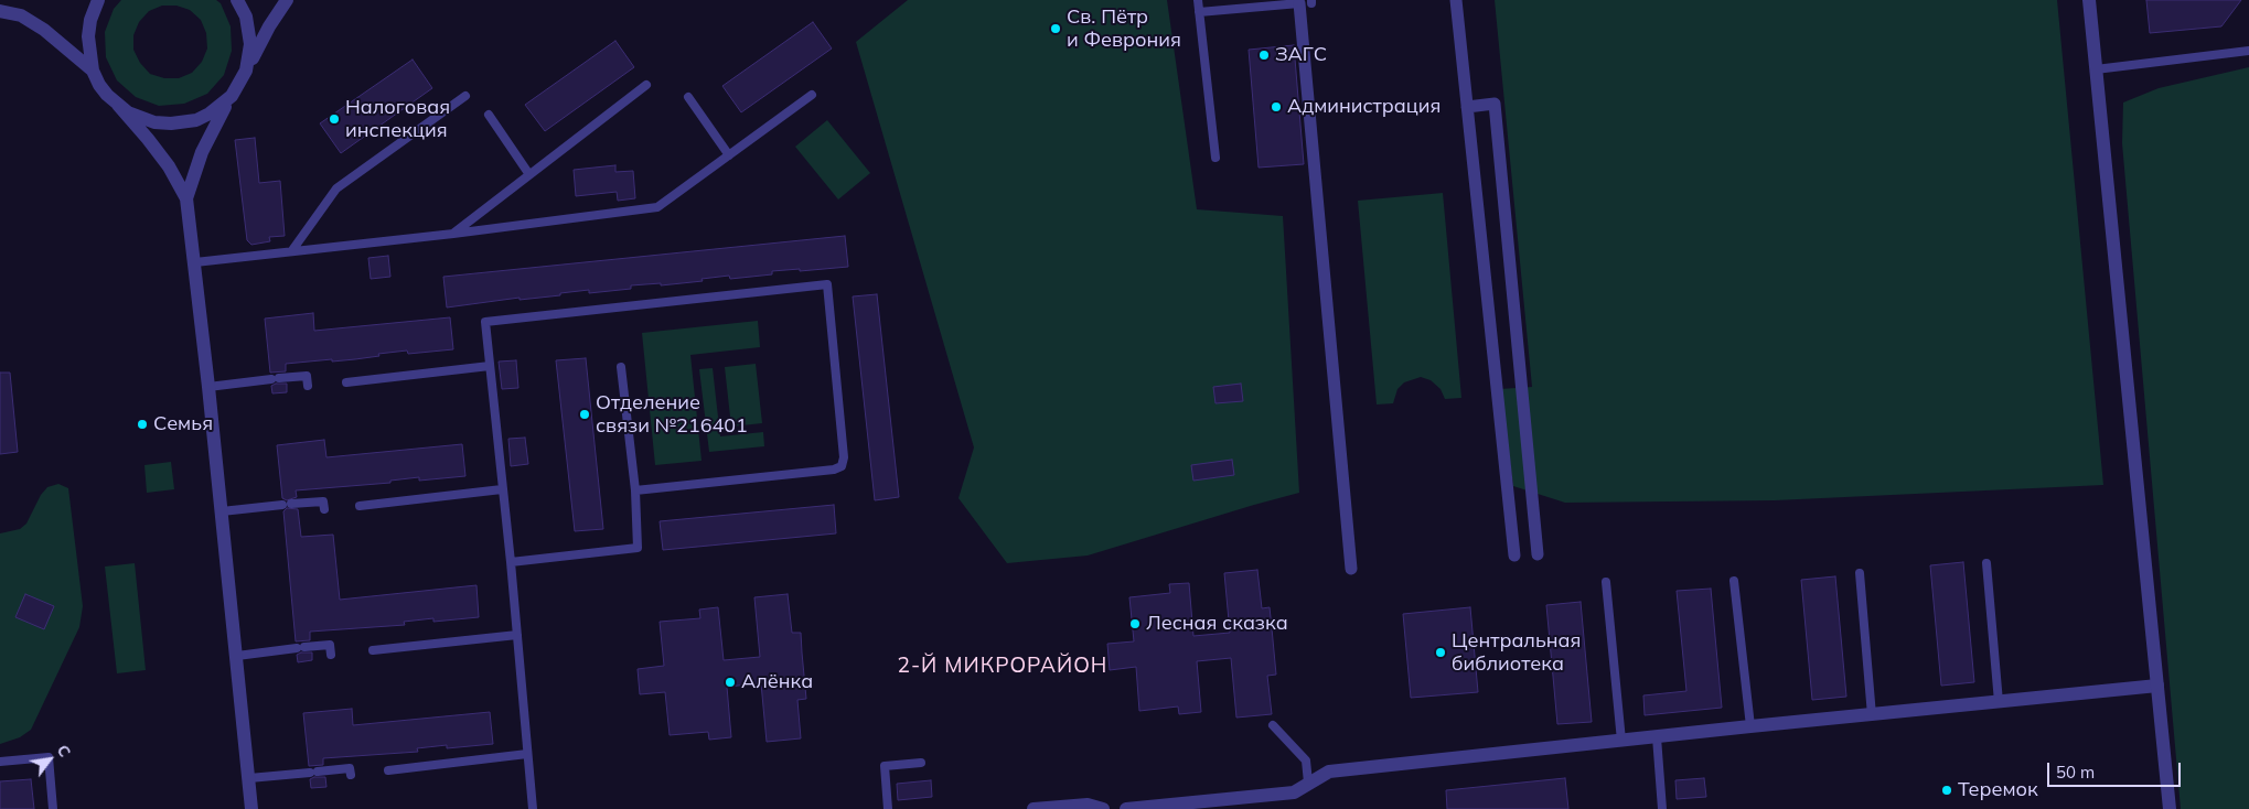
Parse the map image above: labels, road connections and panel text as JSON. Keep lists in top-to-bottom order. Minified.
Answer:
{"districts":["2-Й МИКРОРАЙОН"],"places":["Св. Пётр и Феврония","ЗАГС","Администрация","Налоговая инспекция","Отделение связи №216401","Семья","Лесная сказка","Центральная библиотека","Алёнка","Теремок"],"scale_bar":"50 m","north":"top right"}
